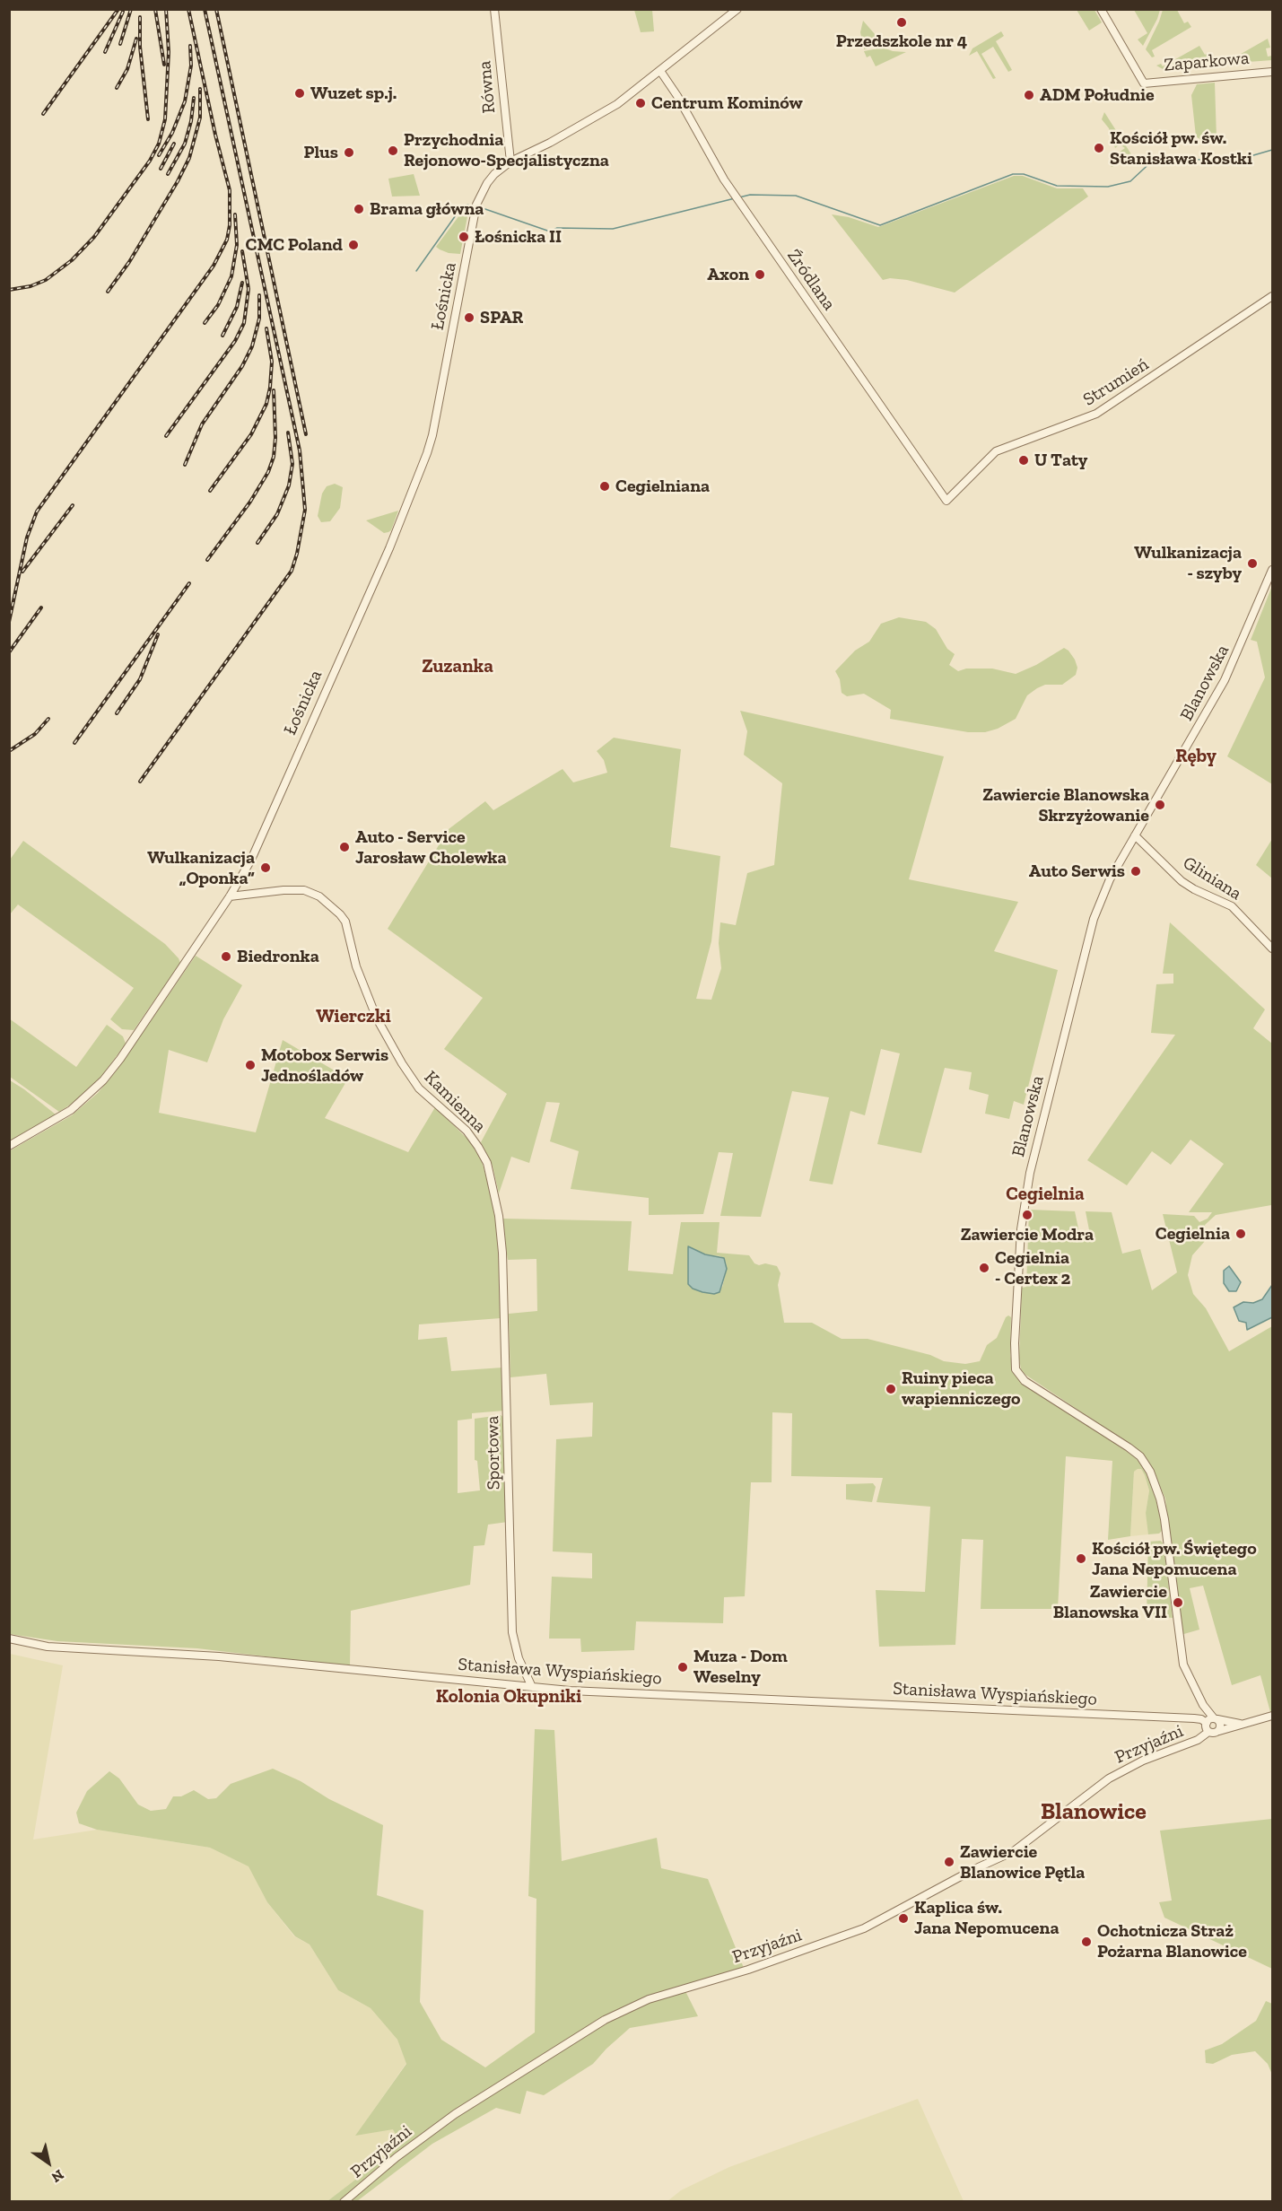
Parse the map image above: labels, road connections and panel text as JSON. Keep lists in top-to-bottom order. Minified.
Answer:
{"streets":{"street":["Zaparkowa","Równa","Źródlana","Łośnicka","Strumień","Blanowska","Gliniana","Kamienna","Sportowa","Stanisława Wyspiańskiego","Przyjaźni"]},"crossings":[["Równa","Łośnicka"],["Źródlana","Strumień"],["Łośnicka","Kamienna"],["Blanowska","Gliniana"],["Kamienna","Sportowa"],["Sportowa","Stanisława Wyspiańskiego"]],"districts":["Zuzanka","Ręby","Wierczki","Cegielnia","Kolonia Okupniki","Blanowice"],"places":["Przedszkole nr 4","Wuzet sp.j.","ADM Południe","Centrum Kominów","Kościół pw. św. Stanisława Kostki","Przychodnia Rejonowo-Specjalistyczna","Plus","Brama główna","Łośnicka II","CMC Poland","Axon","SPAR","U Taty","Cegielniana","Wulkanizacja - szyby","Zawiercie Blanowska Skrzyżowanie","Auto - Service Jarosław Cholewka","Wulkanizacja „Oponka”","Auto Serwis","Biedronka","Motobox Serwis Jednośladów","Zawiercie Modra","Cegielnia","Cegielnia - Certex 2","Ruiny pieca wapienniczego","Kościół pw. Świętego Jana Nepomucena","Zawiercie Blanowska VII","Muza - Dom Weselny","Zawiercie Blanowice Pętla","Kaplica św. Jana Nepomucena","Ochotnicza Straż Pożarna Blanowice"],"north":"bottom right"}
